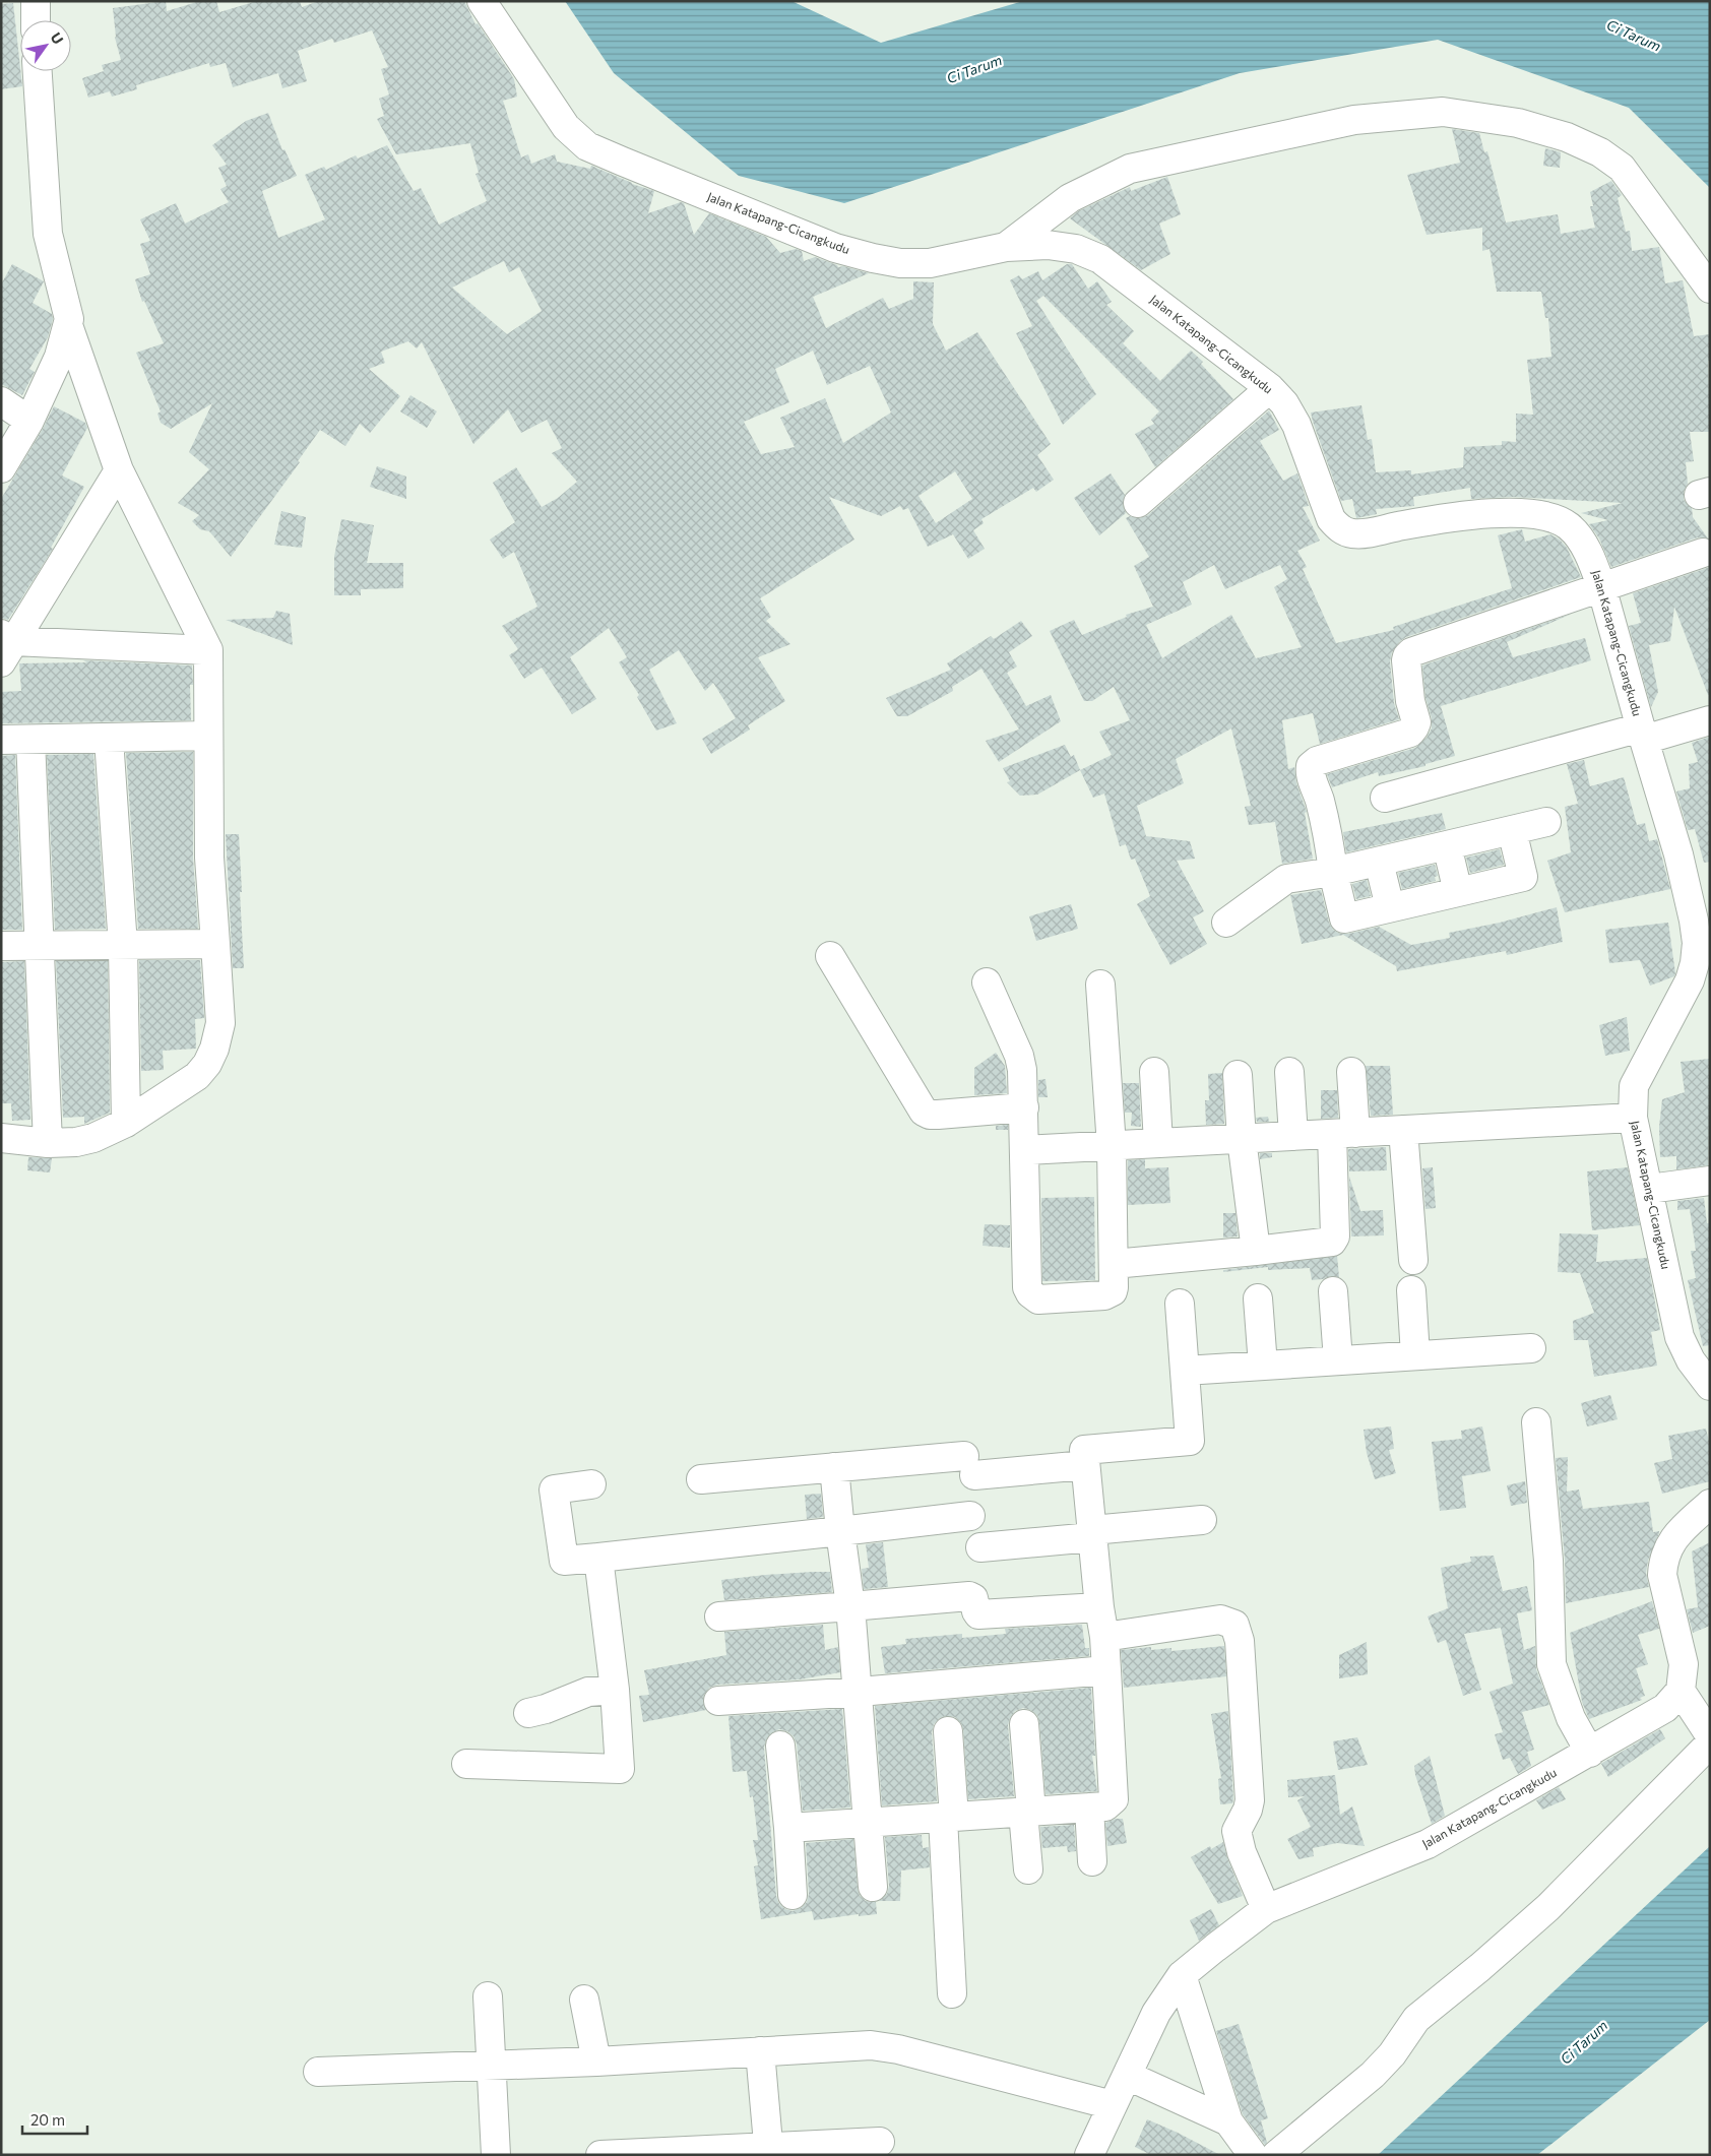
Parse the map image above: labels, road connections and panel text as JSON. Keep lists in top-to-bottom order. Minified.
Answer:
{"streets":{"street":["Jalan Katapang-Cicangkudu"]},"water":["Ci Tarum"],"scale_bar":"20 m","north":"top right"}
